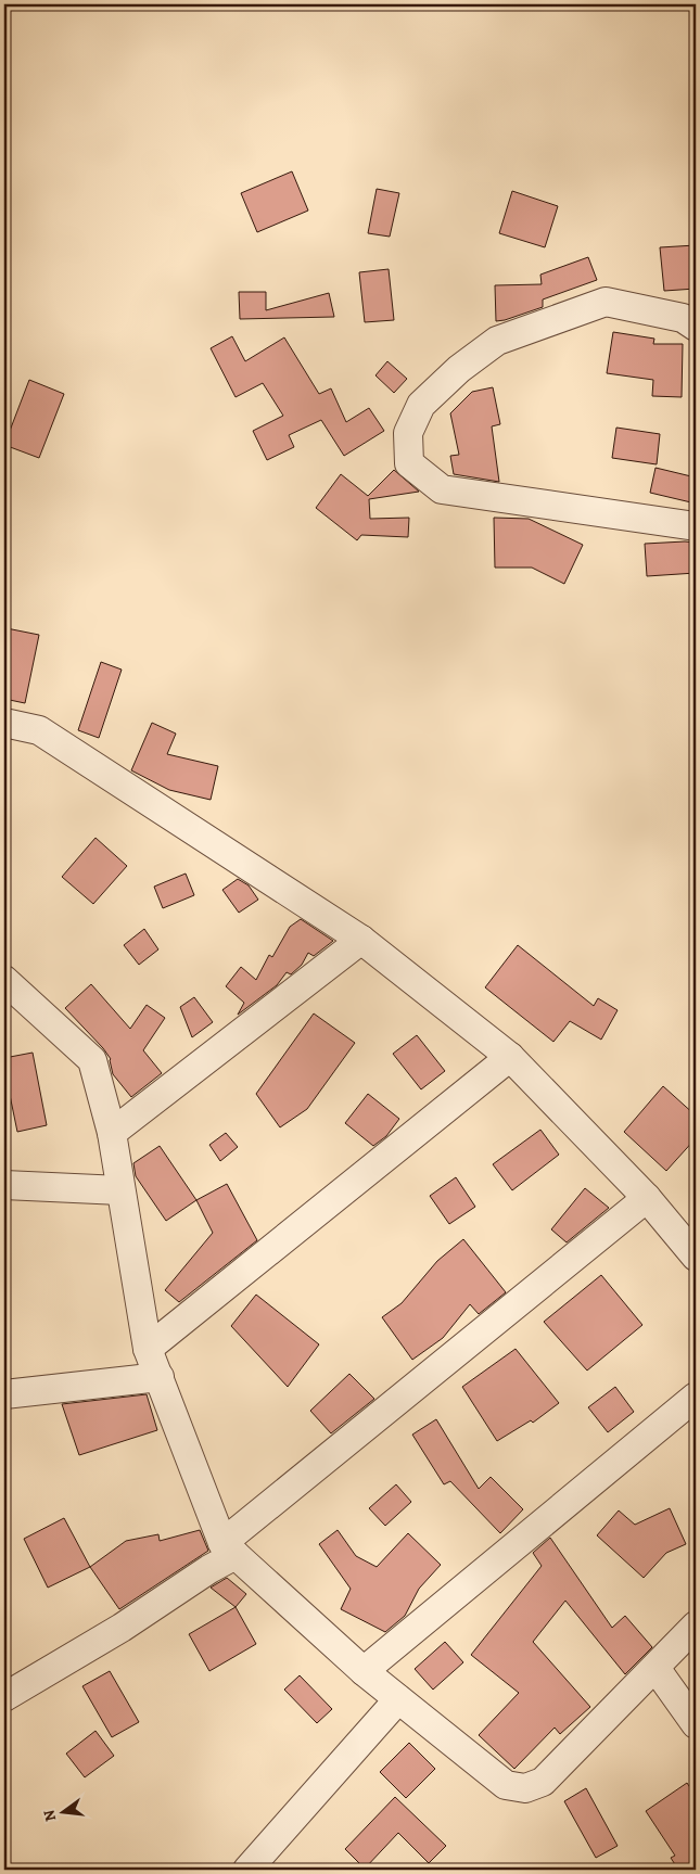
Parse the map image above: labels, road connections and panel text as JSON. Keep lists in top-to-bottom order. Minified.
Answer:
{"north":"left"}
